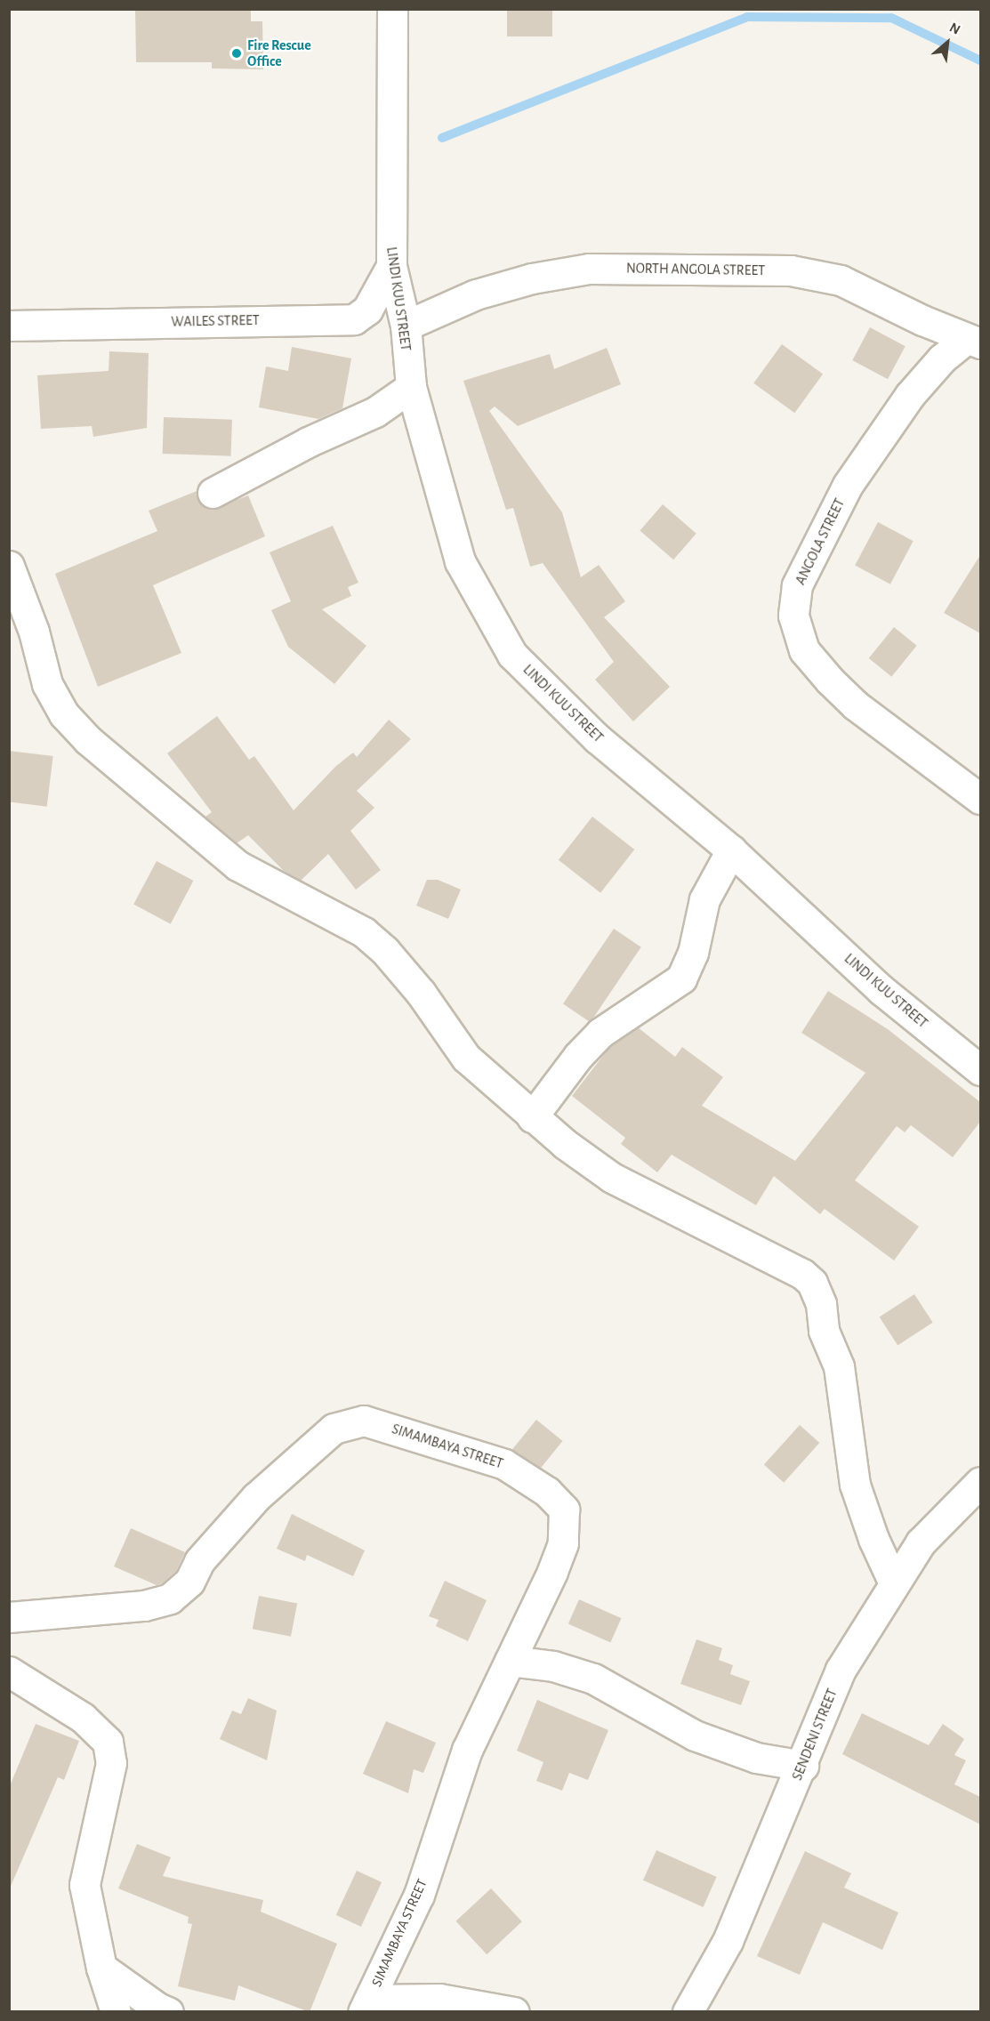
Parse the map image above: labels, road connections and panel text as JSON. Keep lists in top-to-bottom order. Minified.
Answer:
{"streets":{"street":["NORTH ANGOLA STREET","LINDI KUU STREET","WAILES STREET","ANGOLA STREET","SIMAMBAYA STREET","SENDENI STREET"]},"crossings":[["NORTH ANGOLA STREET","LINDI KUU STREET"],["NORTH ANGOLA STREET","ANGOLA STREET"],["LINDI KUU STREET","WAILES STREET"]],"places":["Fire Rescue Office"],"north":"top right"}
